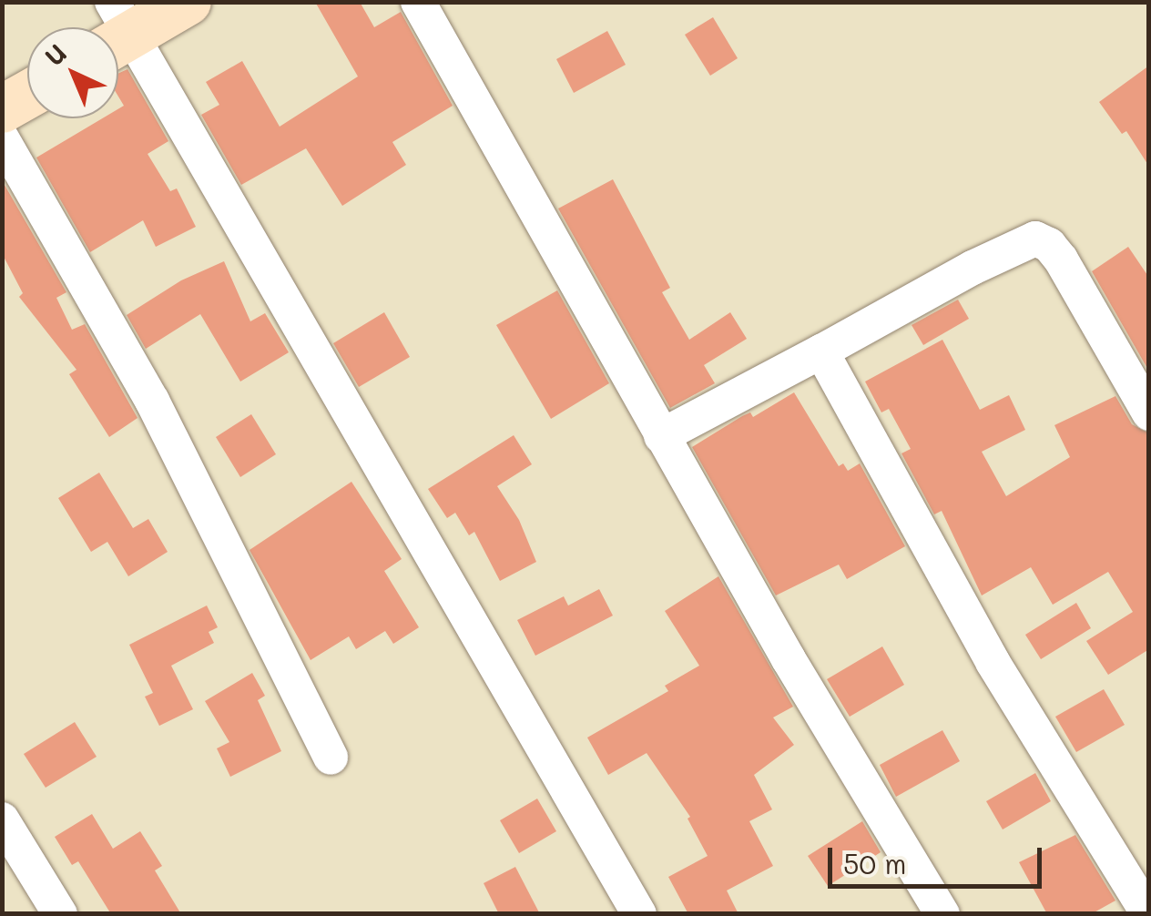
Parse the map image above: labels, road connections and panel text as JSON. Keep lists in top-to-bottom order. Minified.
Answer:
{"scale_bar":"50 m","north":"top left"}
